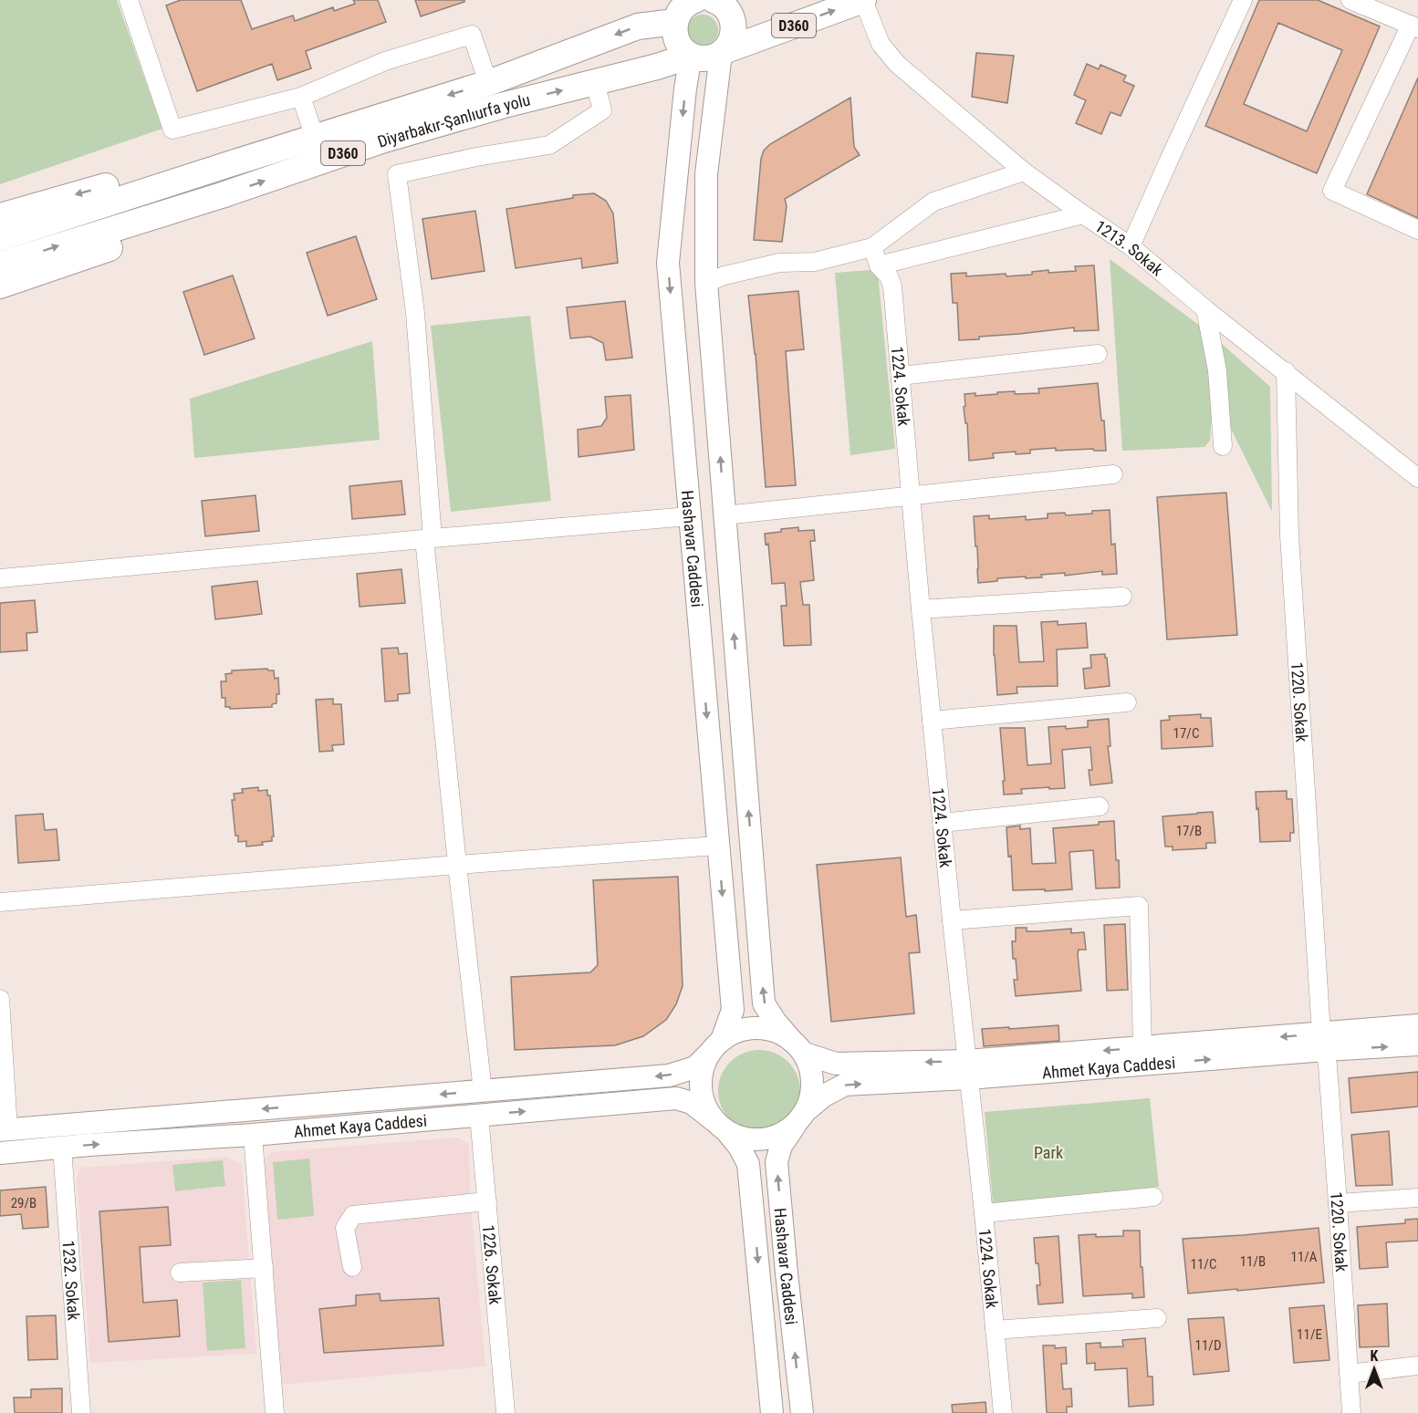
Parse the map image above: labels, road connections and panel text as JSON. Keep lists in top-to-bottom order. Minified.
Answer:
{"streets":{"highway":["D360","Diyarbakır-Şanlıurfa yolu"],"main road":["Hashavar Caddesi","Ahmet Kaya Caddesi"],"street":["1213. Sokak","1224. Sokak","1220. Sokak","1226. Sokak","1232. Sokak"]},"crossings":[["D360","Diyarbakır-Şanlıurfa yolu"],["D360","1213. Sokak"],["D360","Hashavar Caddesi"],["Diyarbakır-Şanlıurfa yolu","Hashavar Caddesi"],["1213. Sokak","1220. Sokak"],["1224. Sokak","Ahmet Kaya Caddesi"],["Hashavar Caddesi","Ahmet Kaya Caddesi"],["1220. Sokak","Ahmet Kaya Caddesi"],["Ahmet Kaya Caddesi","1226. Sokak"],["Ahmet Kaya Caddesi","1232. Sokak"]],"parks":["Park"],"house_numbers":["17/C","17/B","29/B","11/A","11/B","11/C","11/E","11/D"],"north":"top"}
